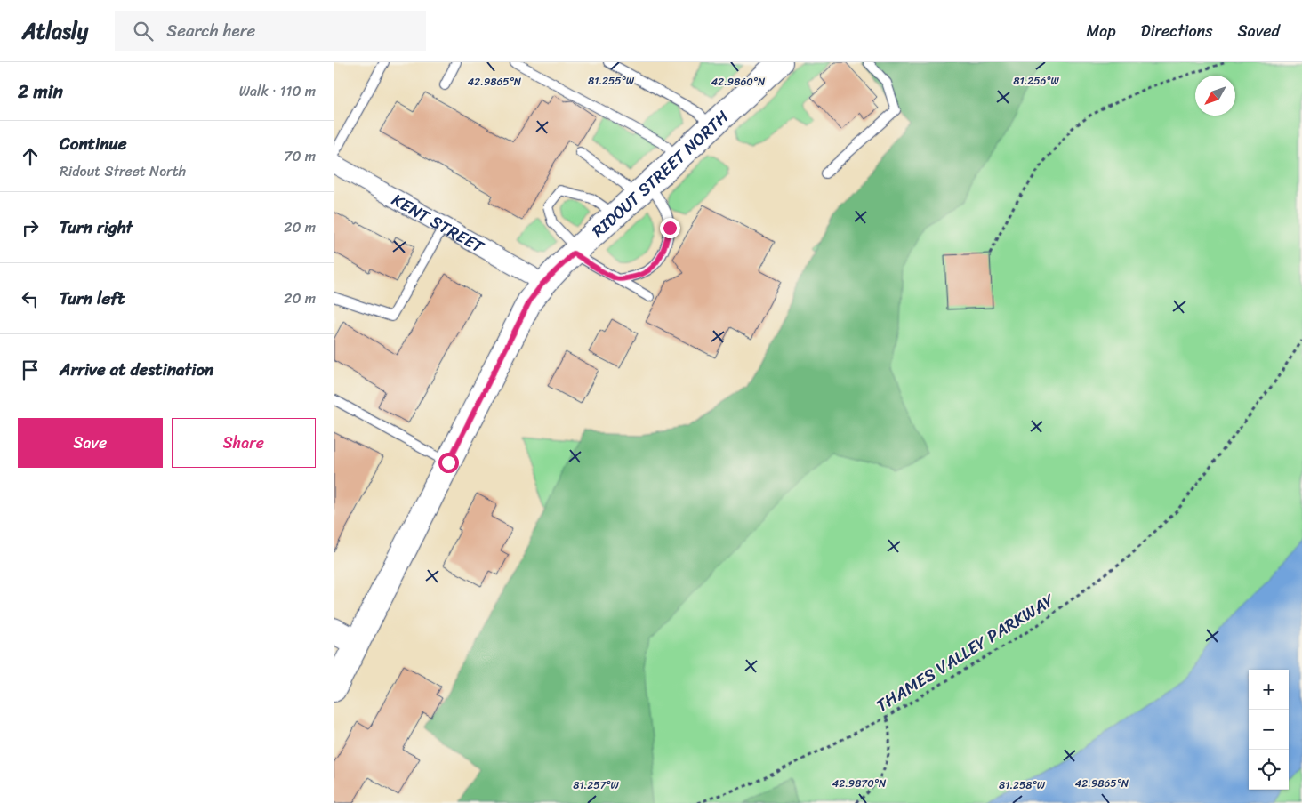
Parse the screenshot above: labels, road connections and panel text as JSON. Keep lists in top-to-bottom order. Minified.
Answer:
{"streets":{"street":["RIDOUT STREET NORTH","KENT STREET"],"path":["THAMES VALLEY PARKWAY"]},"crossings":[["RIDOUT STREET NORTH","KENT STREET"]],"north":"bottom left","page":{"header":"Atlasly","search":"Search here","nav":["Map","Directions","Saved"],"heading":["2 min","Walk · 110 m"],"list":[["Continue","Ridout Street North","70 m"],["Turn right","20 m"],["Turn left","20 m"],"Arrive at destination"],"buttons":["Save","Share"],"map_buttons":["+","−"]},"coordinates":["81.255°W","81.256°W","42.9865°N","42.9860°N","42.9870°N","81.257°W","81.258°W"]}
